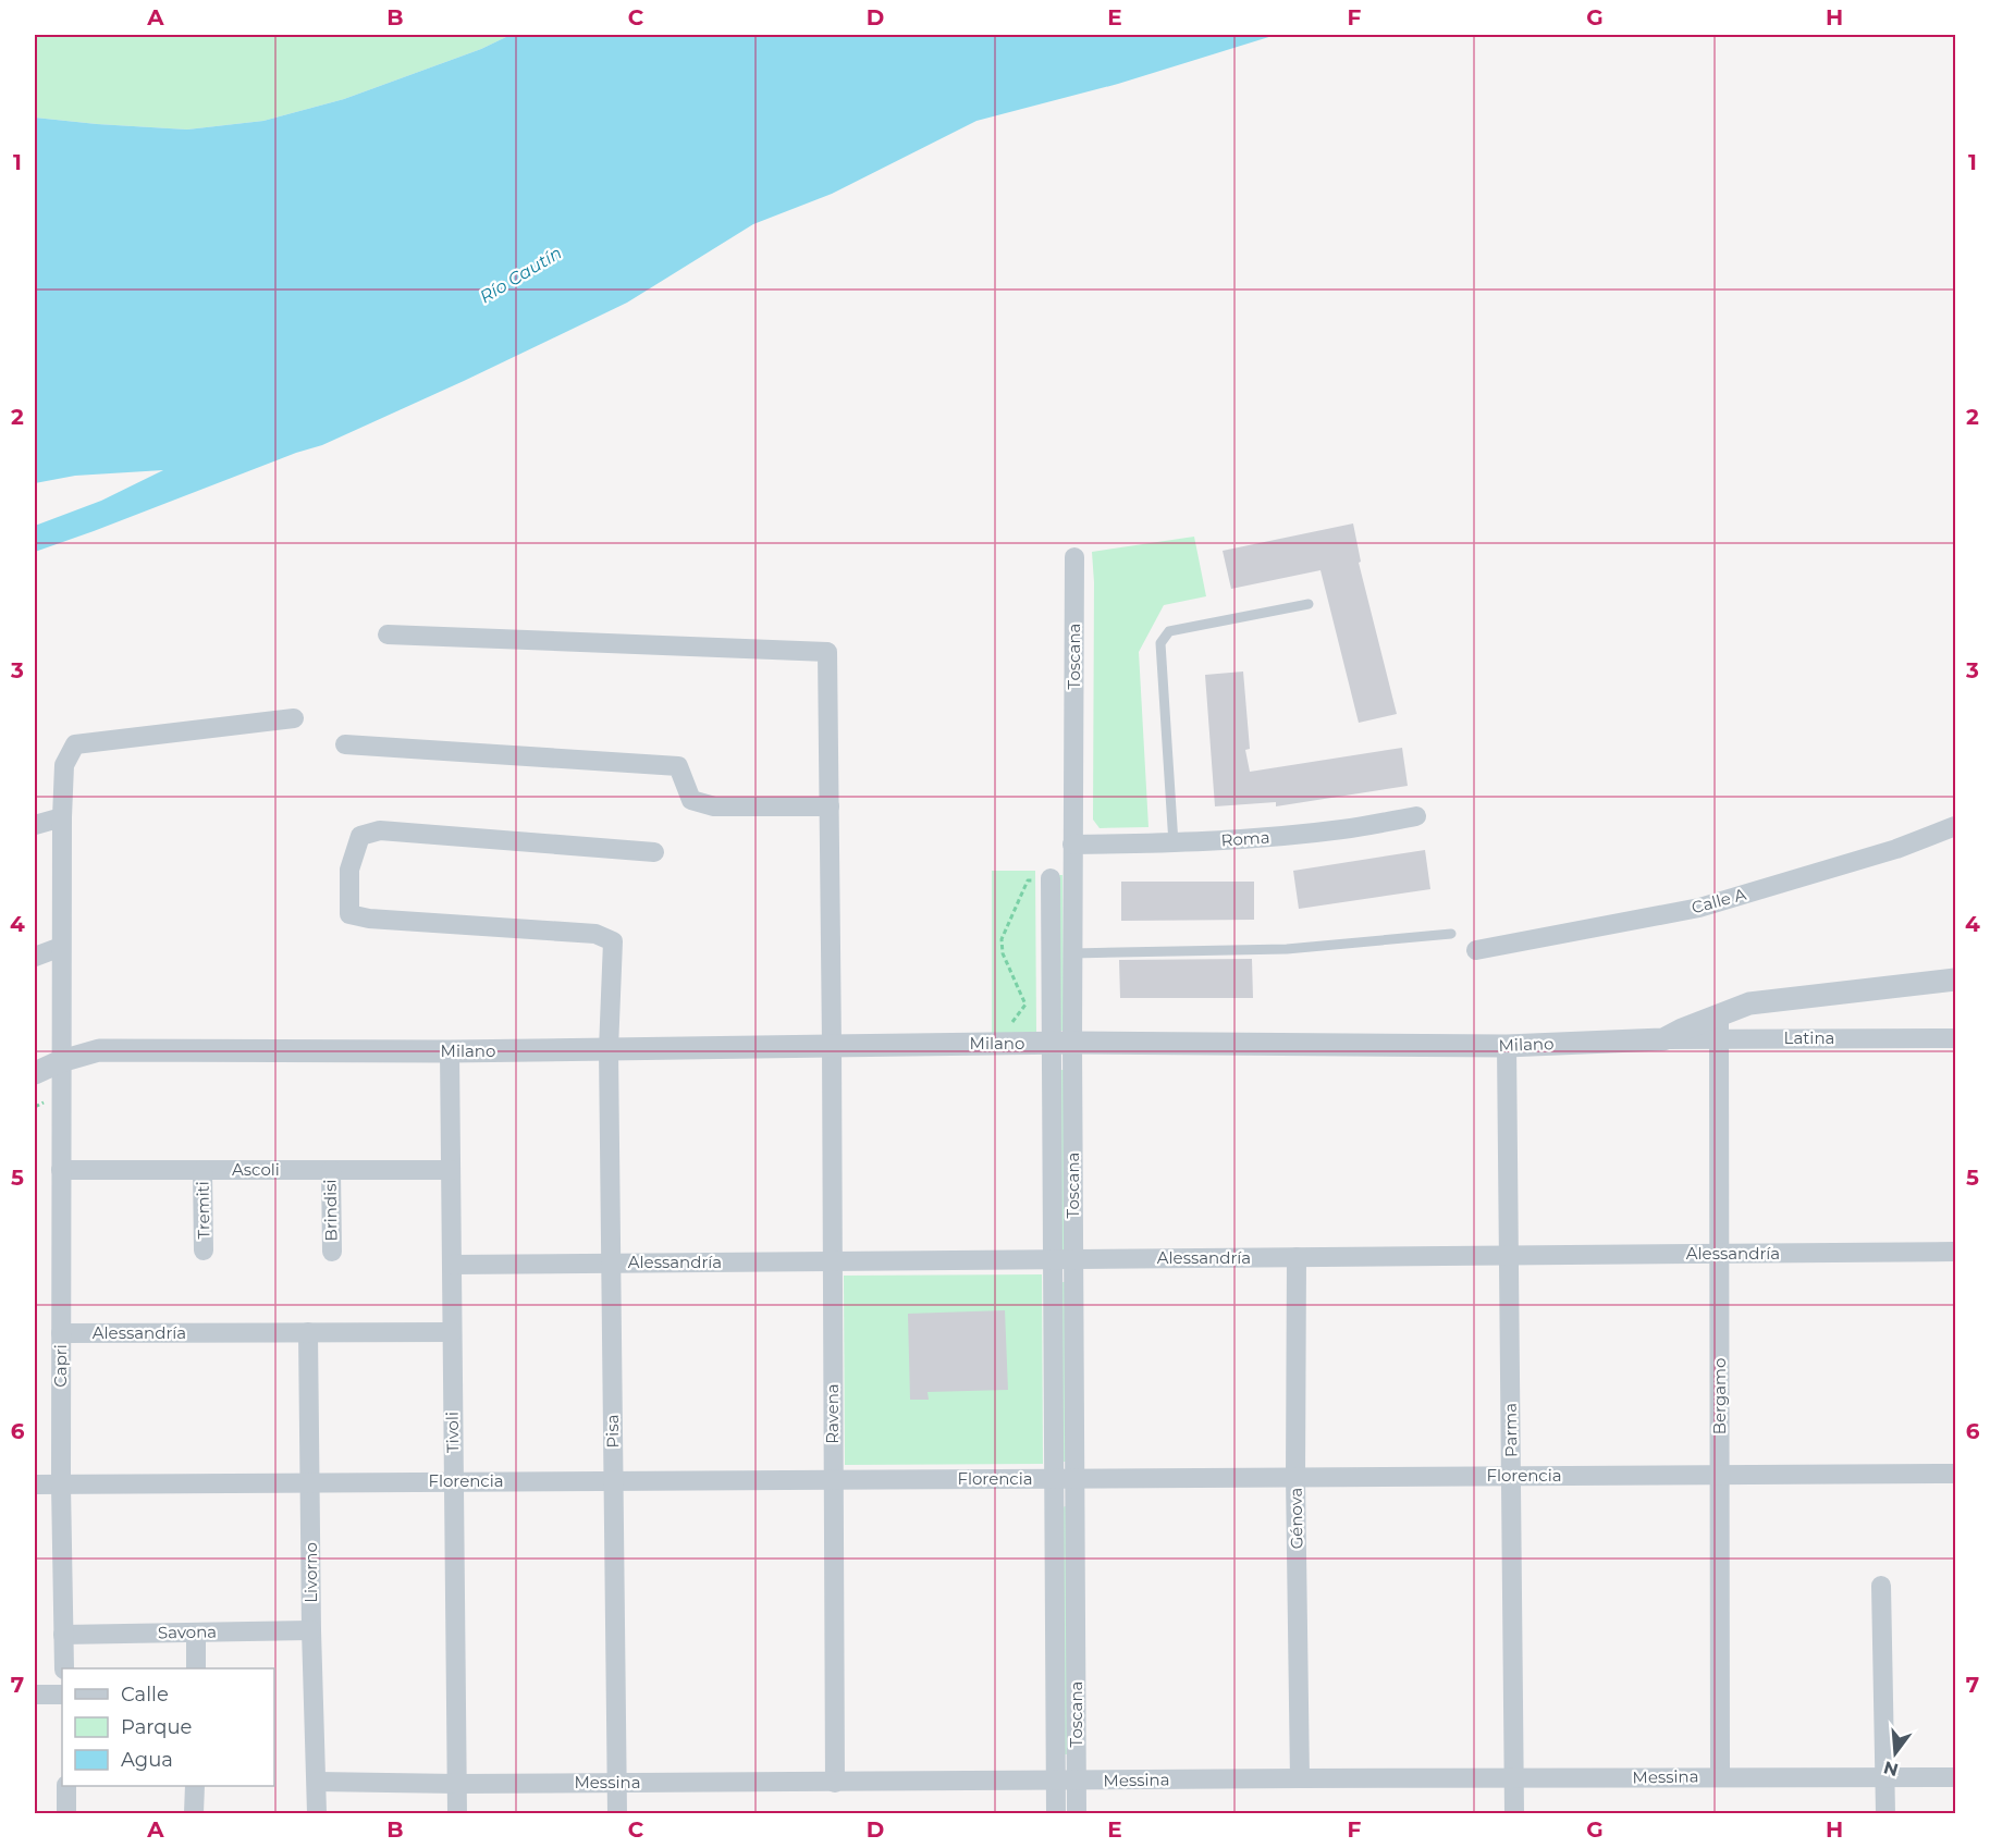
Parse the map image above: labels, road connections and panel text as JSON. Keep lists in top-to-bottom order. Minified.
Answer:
{"streets":{"street":["Toscana","Roma","Calle A","Latina","Milano","Ascoli","Tremiti","Brindisi","Alessandría","Capri","Bergamo","Ravena","Parma","Pisa","Tivoli","Florencia","Génova","Livorno","Savona","Messina"]},"crossings":[["Toscana","Roma"],["Toscana","Milano"],["Toscana","Alessandría"],["Toscana","Florencia"],["Toscana","Messina"],["Latina","Milano"],["Latina","Bergamo"],["Milano","Capri"],["Milano","Bergamo"],["Milano","Ravena"],["Milano","Parma"],["Milano","Pisa"],["Milano","Tivoli"],["Ascoli","Tremiti"],["Ascoli","Brindisi"],["Ascoli","Capri"],["Ascoli","Tivoli"],["Alessandría","Capri"],["Alessandría","Bergamo"],["Alessandría","Ravena"],["Alessandría","Parma"],["Alessandría","Pisa"],["Alessandría","Tivoli"],["Alessandría","Génova"],["Alessandría","Livorno"],["Capri","Florencia"],["Capri","Savona"],["Bergamo","Florencia"],["Bergamo","Messina"],["Ravena","Florencia"],["Ravena","Messina"],["Parma","Florencia"],["Parma","Messina"],["Pisa","Florencia"],["Pisa","Messina"],["Tivoli","Florencia"],["Tivoli","Messina"],["Florencia","Génova"],["Florencia","Livorno"],["Génova","Messina"],["Livorno","Savona"],["Livorno","Messina"]],"water":["Río Cautín"],"legend":["Calle","Parque","Agua"],"north":"bottom","grid":{"columns":["A","B","C","D","E","F","G","H"],"rows":["1","2","3","4","5","6","7"]}}
